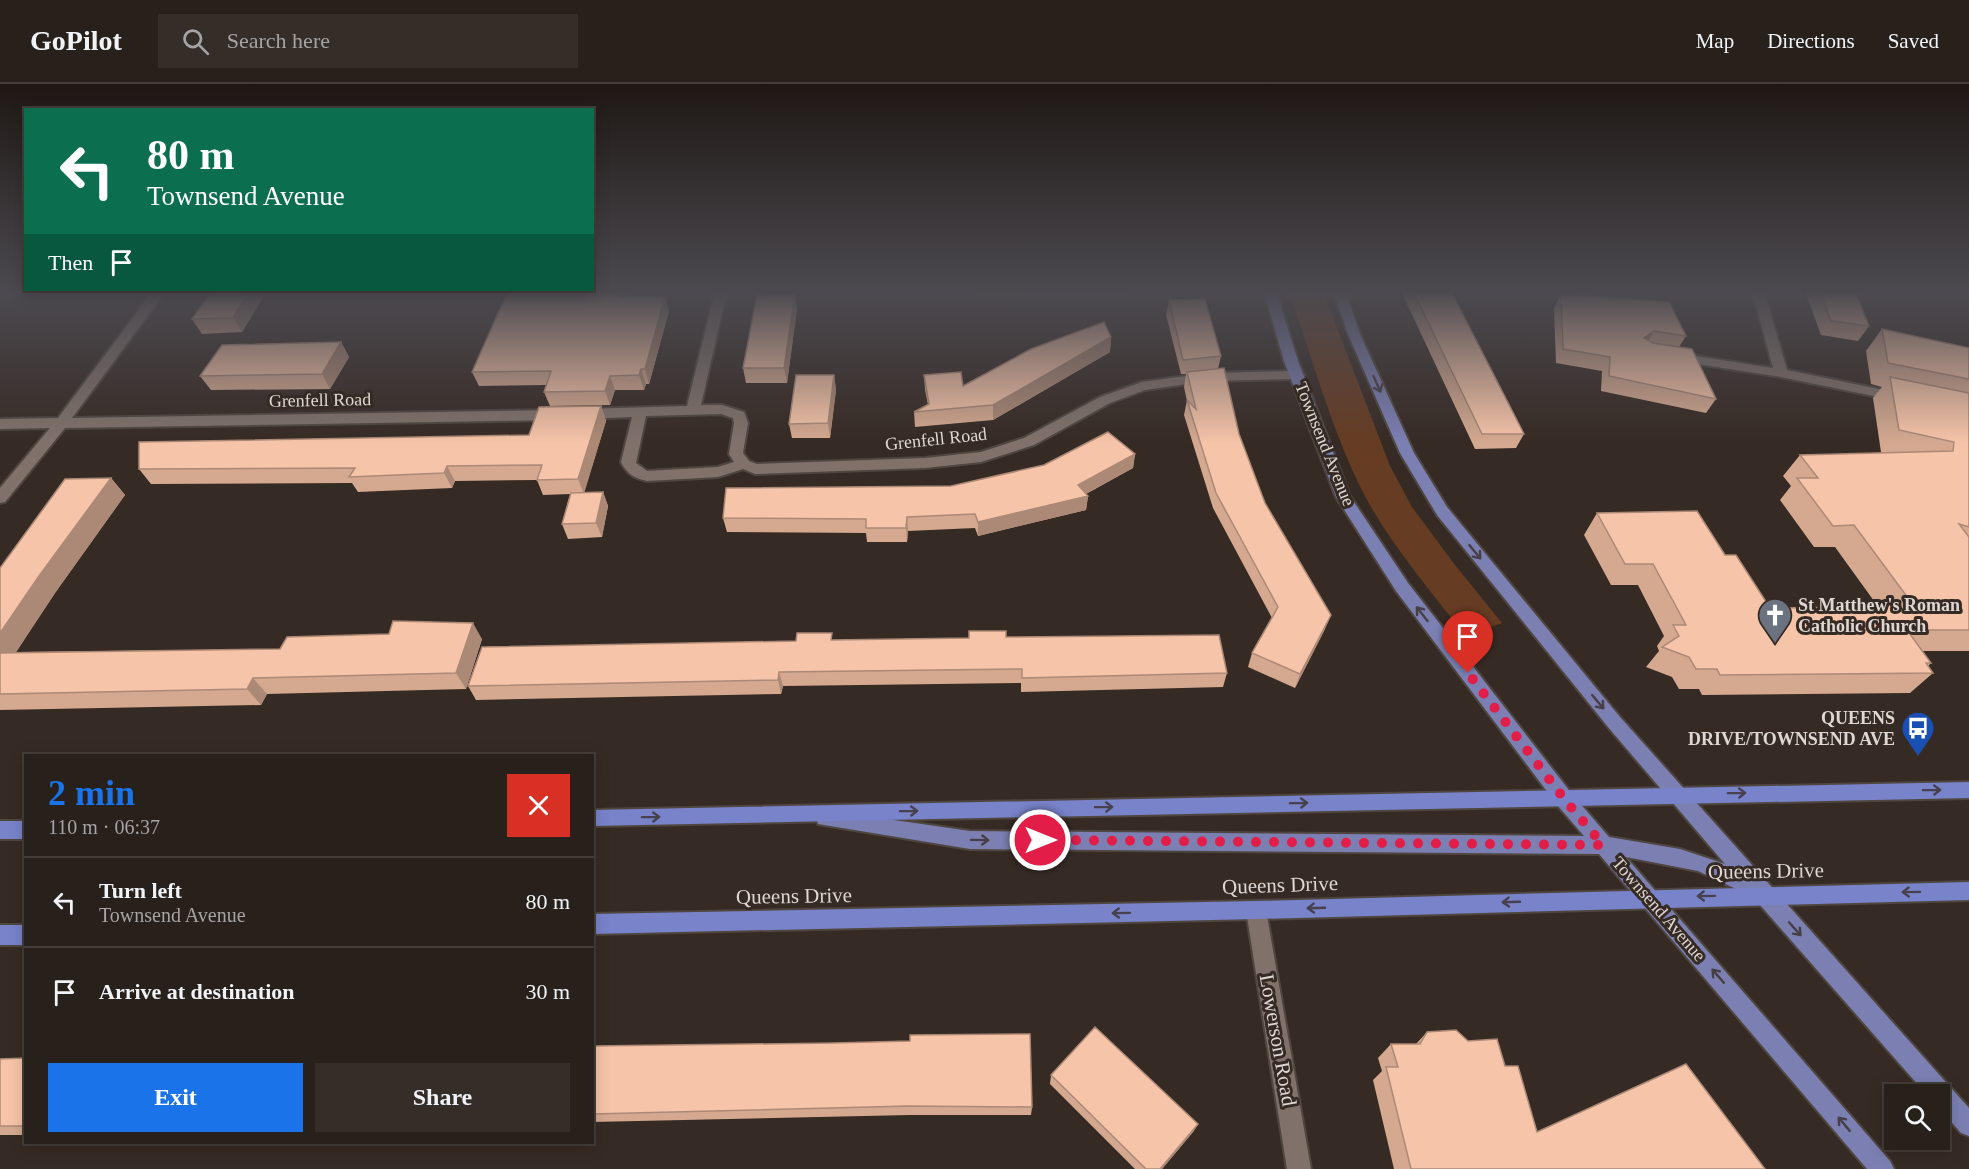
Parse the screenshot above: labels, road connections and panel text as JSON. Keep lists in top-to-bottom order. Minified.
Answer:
{"streets":{"highway":["Queens Drive"],"main road":["Townsend Avenue"],"street":["Grenfell Road","Lowerson Road"]},"crossings":[["Grenfell Road","Townsend Avenue"],["Townsend Avenue","Queens Drive"],["Queens Drive","Lowerson Road"]],"places":{"church":["St Matthew's Roman Catholic Church"],"bus stop":["QUEENS DRIVE/TOWNSEND AVE"]},"page":{"header":"GoPilot","search":"Search here","nav":["Map","Directions","Saved"],"turn":["80 m","Townsend Avenue"],"then":"Then","heading":["2 min","110 m · 06:37"],"list":[{"name":"Turn left","note":"Townsend Avenue","value":"80 m"},{"name":"Arrive at destination","value":"30 m"}],"buttons":["Exit","Share"]}}
